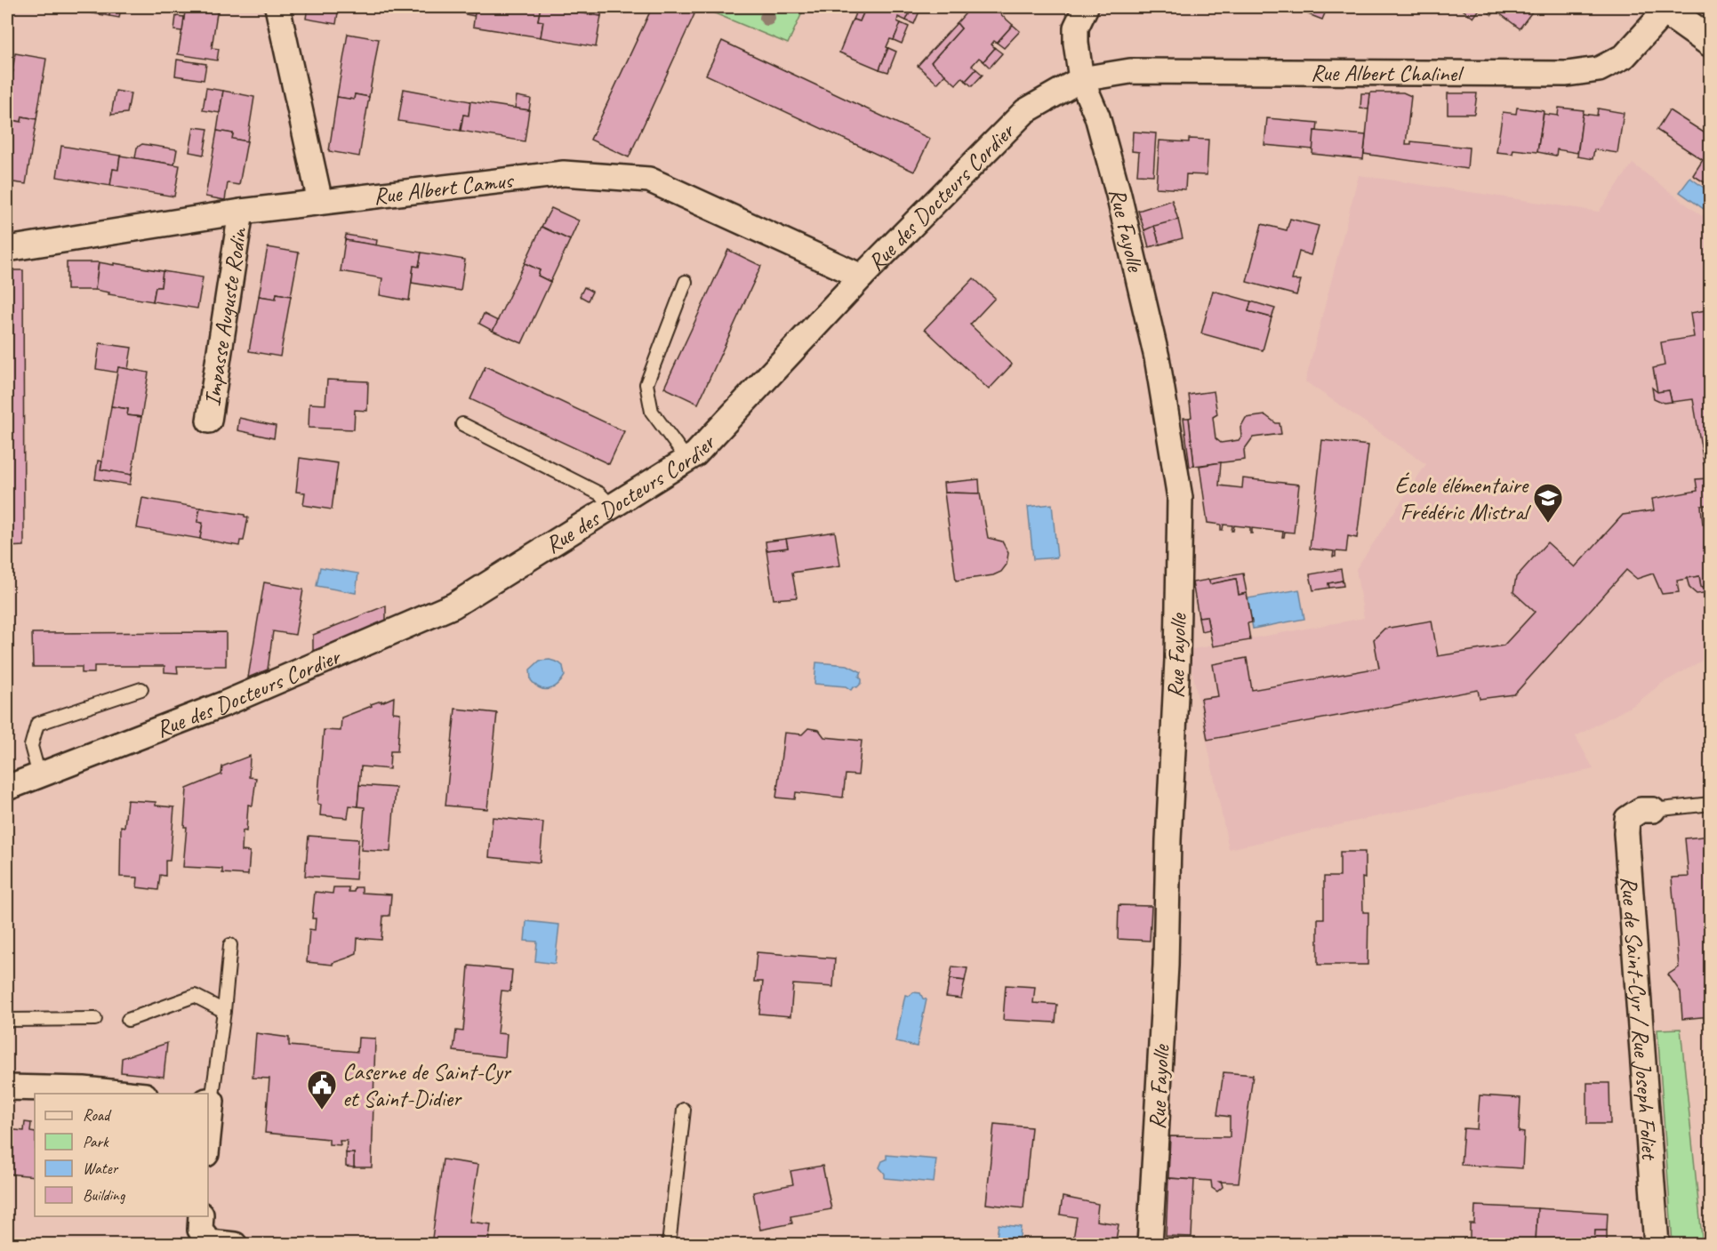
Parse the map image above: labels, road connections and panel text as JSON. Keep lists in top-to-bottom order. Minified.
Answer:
{"streets":{"street":["Rue Albert Chalinel","Rue Albert Camus","Rue des Docteurs Cordier","Rue Fayolle","Impasse Auguste Rodin","Rue de Saint-Cyr / Rue Joseph Foliet"]},"crossings":[["Rue Albert Chalinel","Rue des Docteurs Cordier"],["Rue Albert Chalinel","Rue Fayolle"],["Rue Albert Camus","Rue des Docteurs Cordier"],["Rue Albert Camus","Impasse Auguste Rodin"],["Rue des Docteurs Cordier","Rue Fayolle"]],"places":{"school or university":["École élémentaire Frédéric Mistral"],"public building":["Caserne de Saint-Cyr et Saint-Didier"]},"legend":["Road","Park","Water","Building"]}
